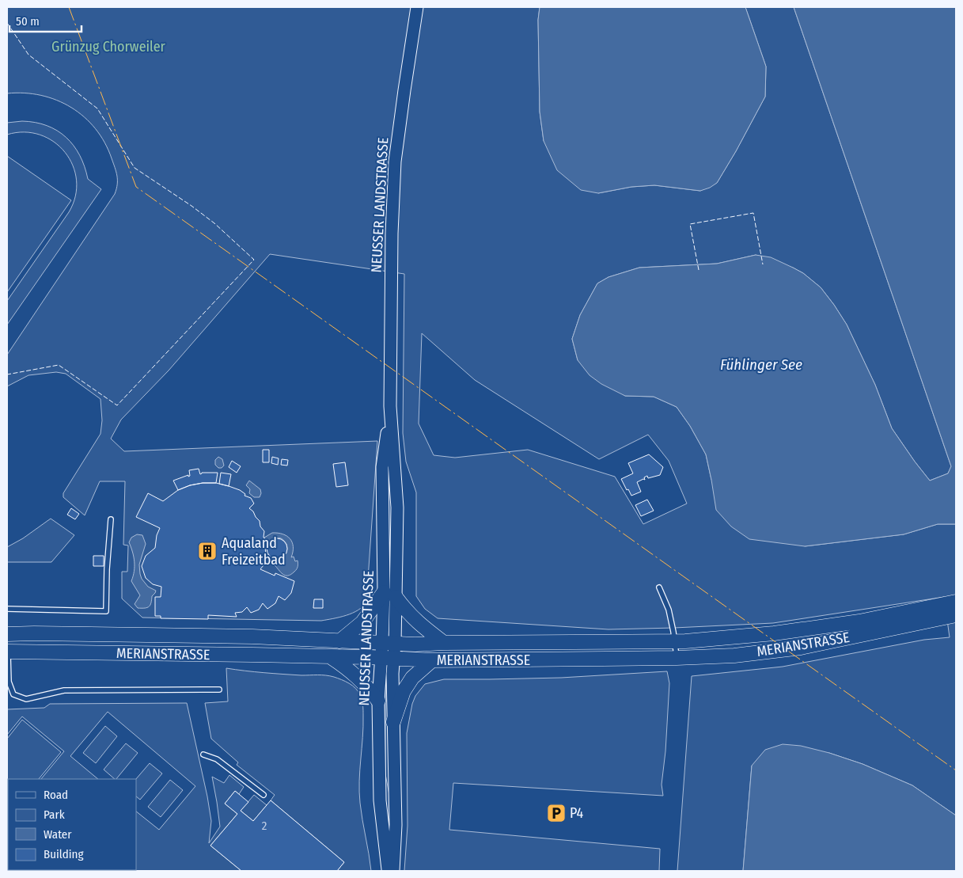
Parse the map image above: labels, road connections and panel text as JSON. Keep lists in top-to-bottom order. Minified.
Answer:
{"streets":{"main road":["NEUSSER LANDSTRASSE","MERIANSTRASSE"]},"crossings":[["NEUSSER LANDSTRASSE","MERIANSTRASSE"]],"water":["Fühlinger See"],"parks":["Grünzug Chorweiler"],"places":{"building":["Aqualand Freizeitbad"],"parking":["P4"]},"house_numbers":["2"],"legend":["Road","Park","Water","Building"],"scale_bar":"50 m"}
